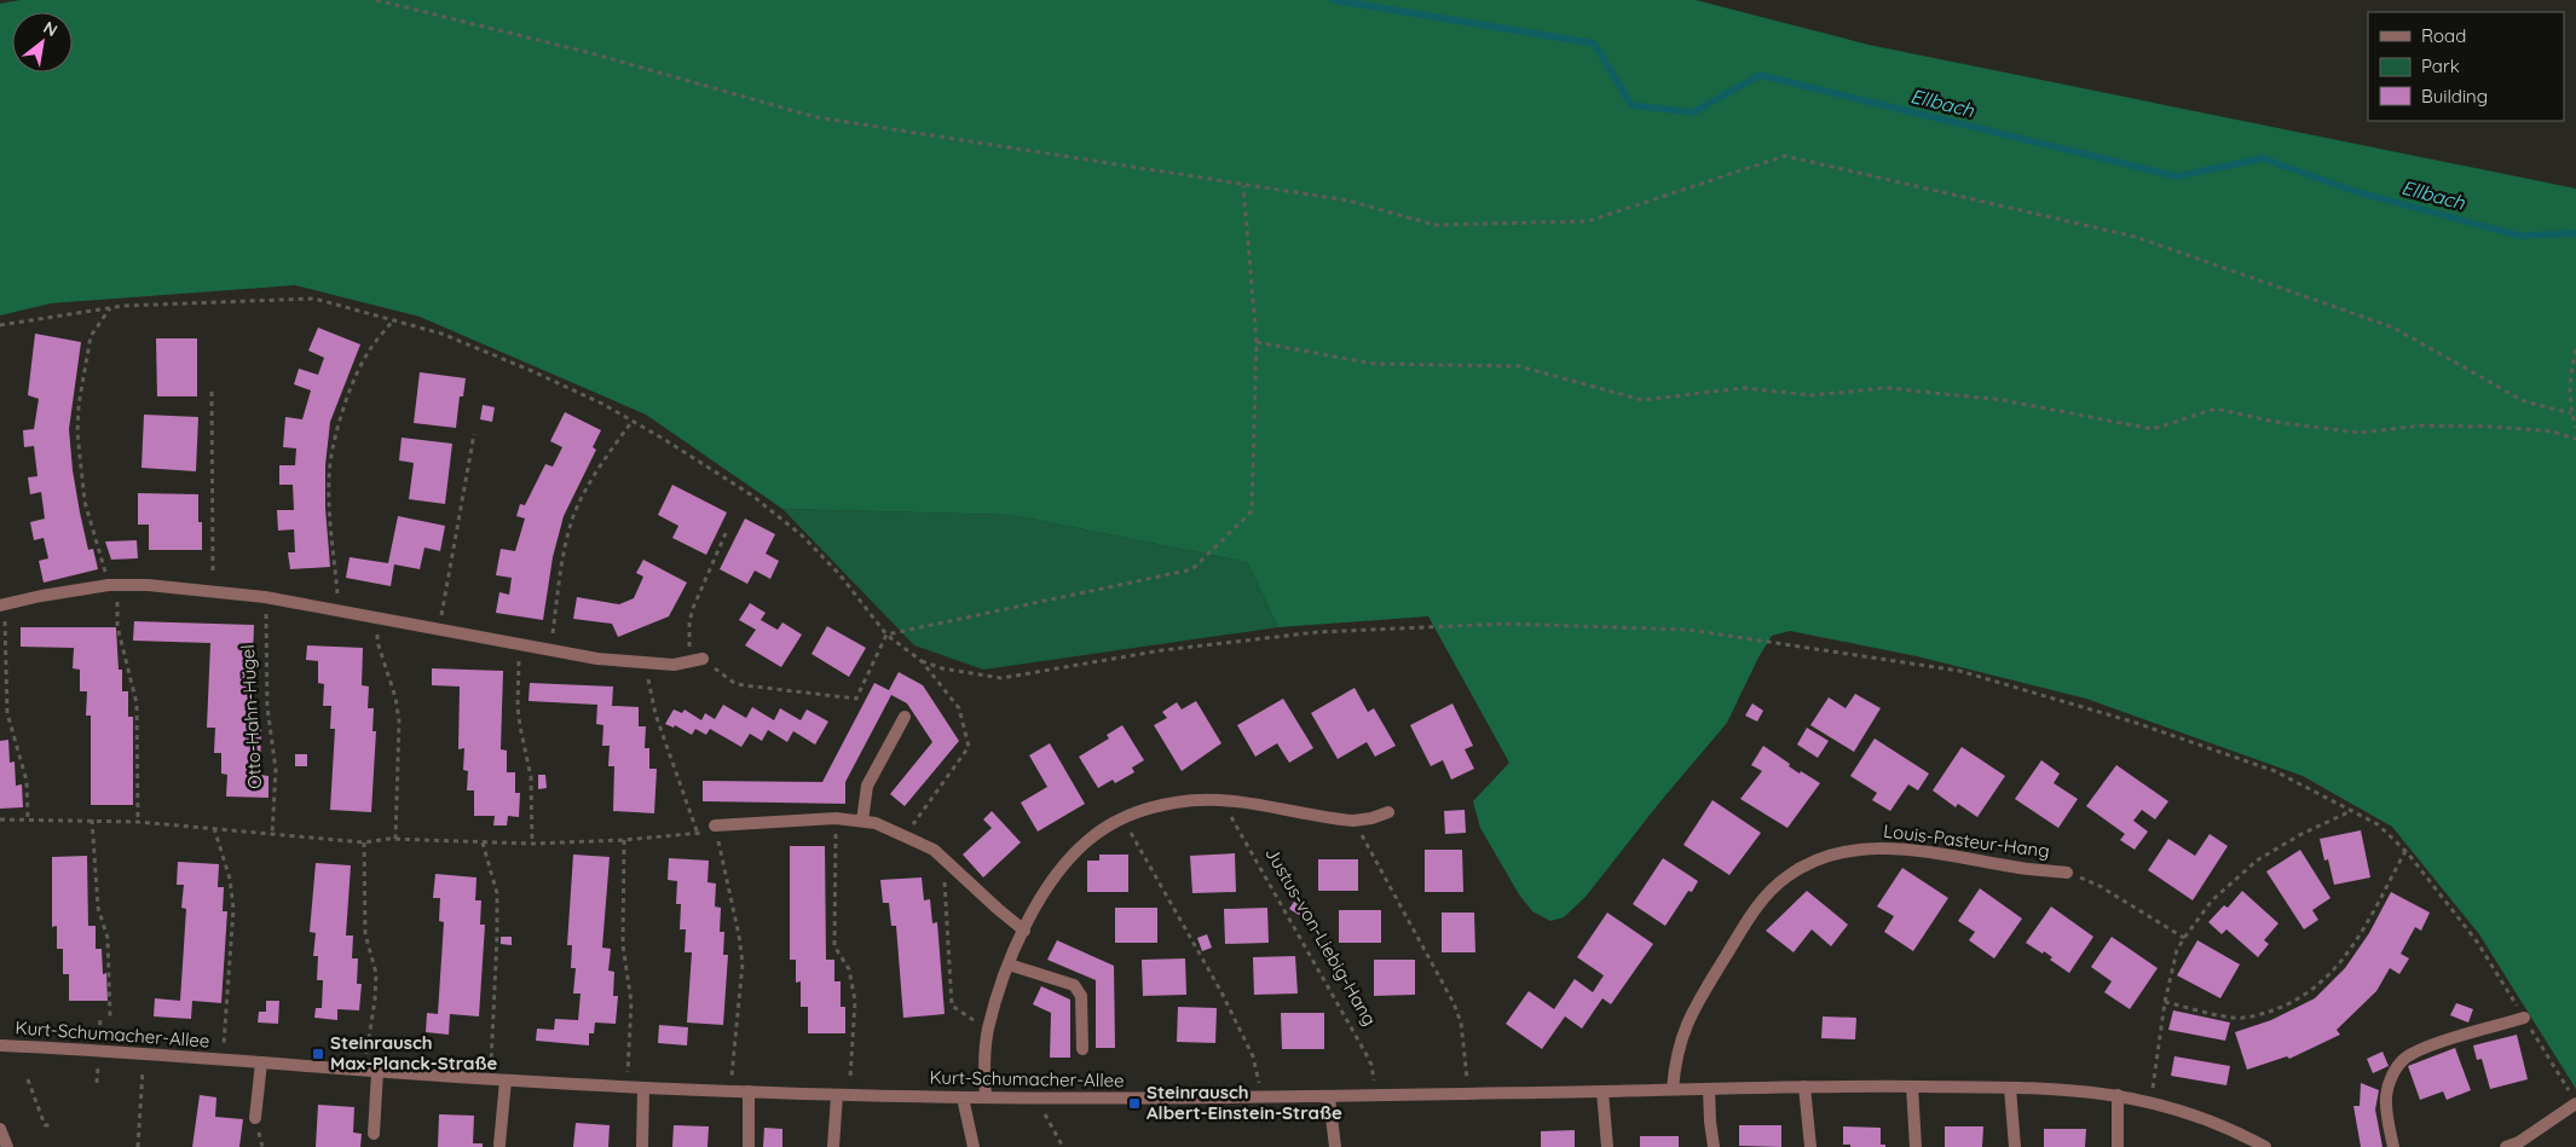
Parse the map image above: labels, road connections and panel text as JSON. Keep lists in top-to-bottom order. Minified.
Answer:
{"streets":{"street":["Louis-Pasteur-Hang","Kurt-Schumacher-Allee"],"path":["Otto-Hahn-Hügel","Justus-von-Liebig-Hang"]},"crossings":[["Louis-Pasteur-Hang","Kurt-Schumacher-Allee"],["Justus-von-Liebig-Hang","Kurt-Schumacher-Allee"]],"water":["Ellbach"],"places":{"transit":["Steinrausch Max-Planck-Straße","Steinrausch Albert-Einstein-Straße"]},"legend":["Road","Park","Building"],"north":"top right"}
